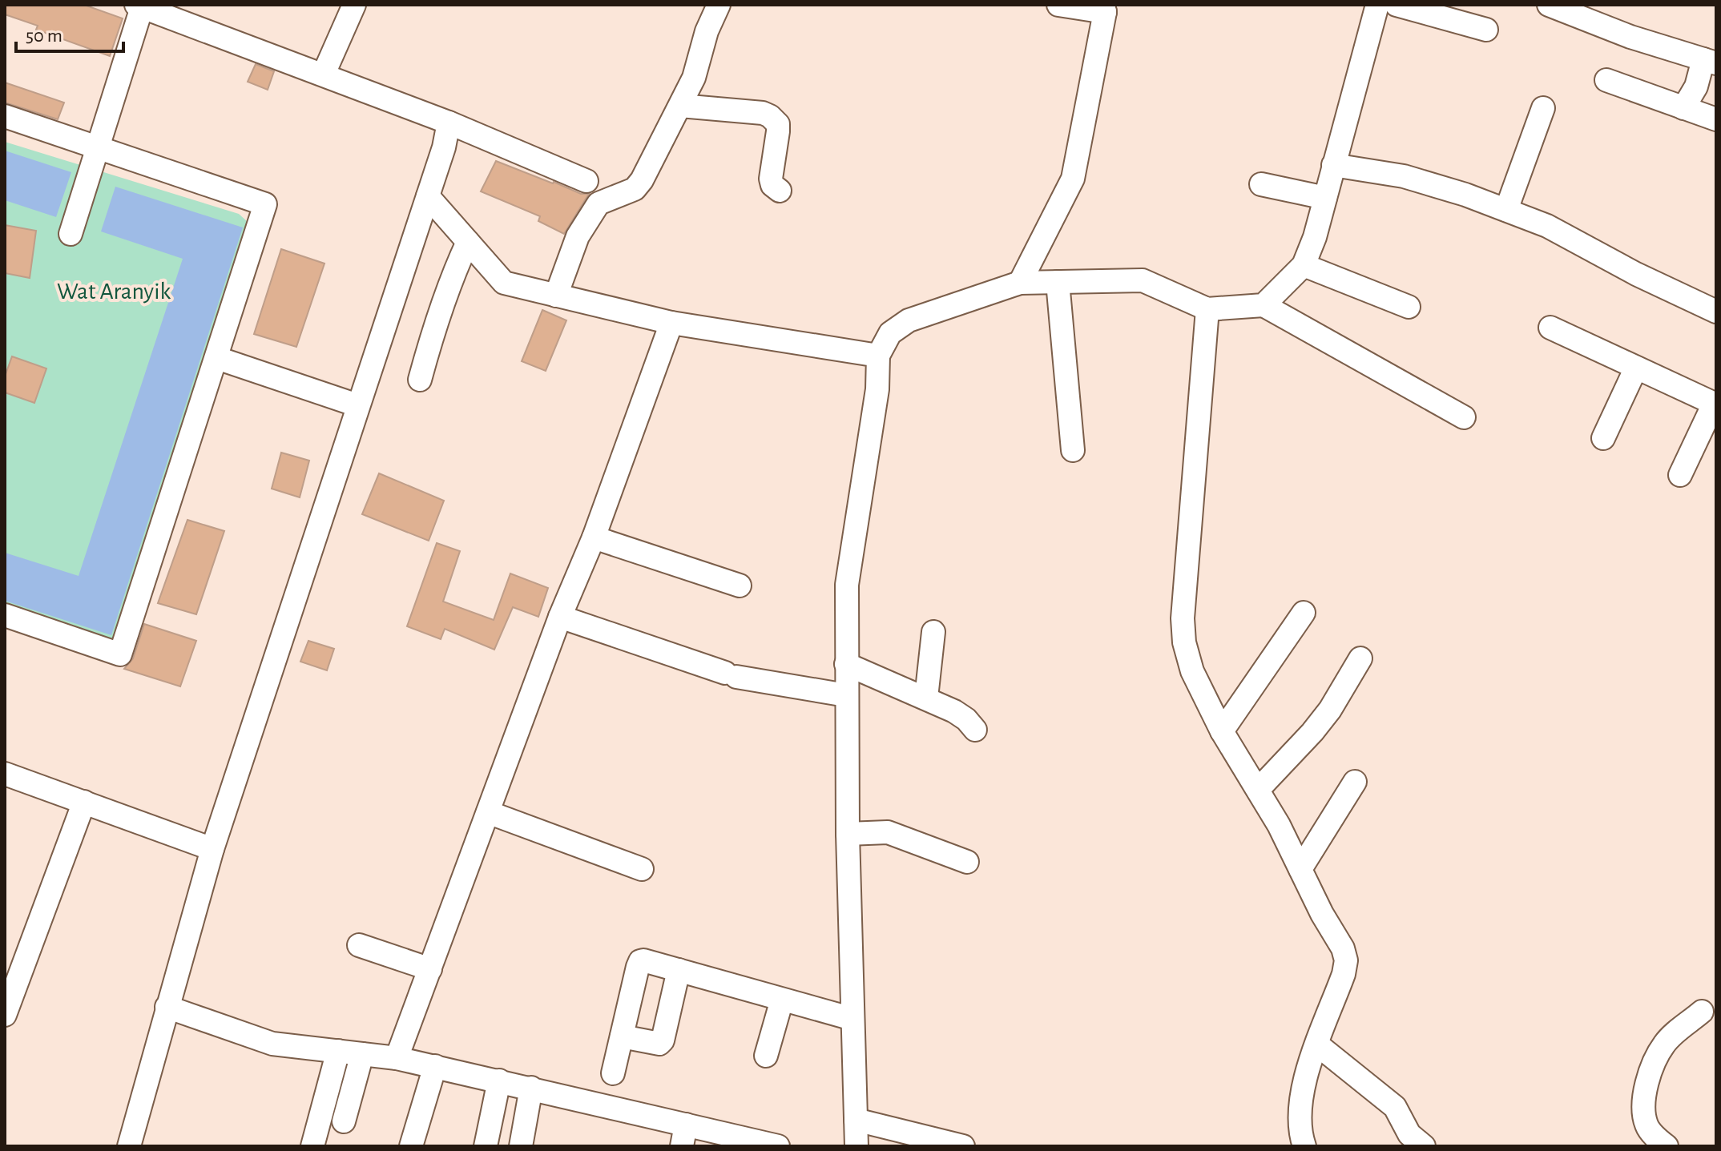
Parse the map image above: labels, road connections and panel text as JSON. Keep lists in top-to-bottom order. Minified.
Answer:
{"parks":["Wat Aranyik"],"scale_bar":"50 m"}
